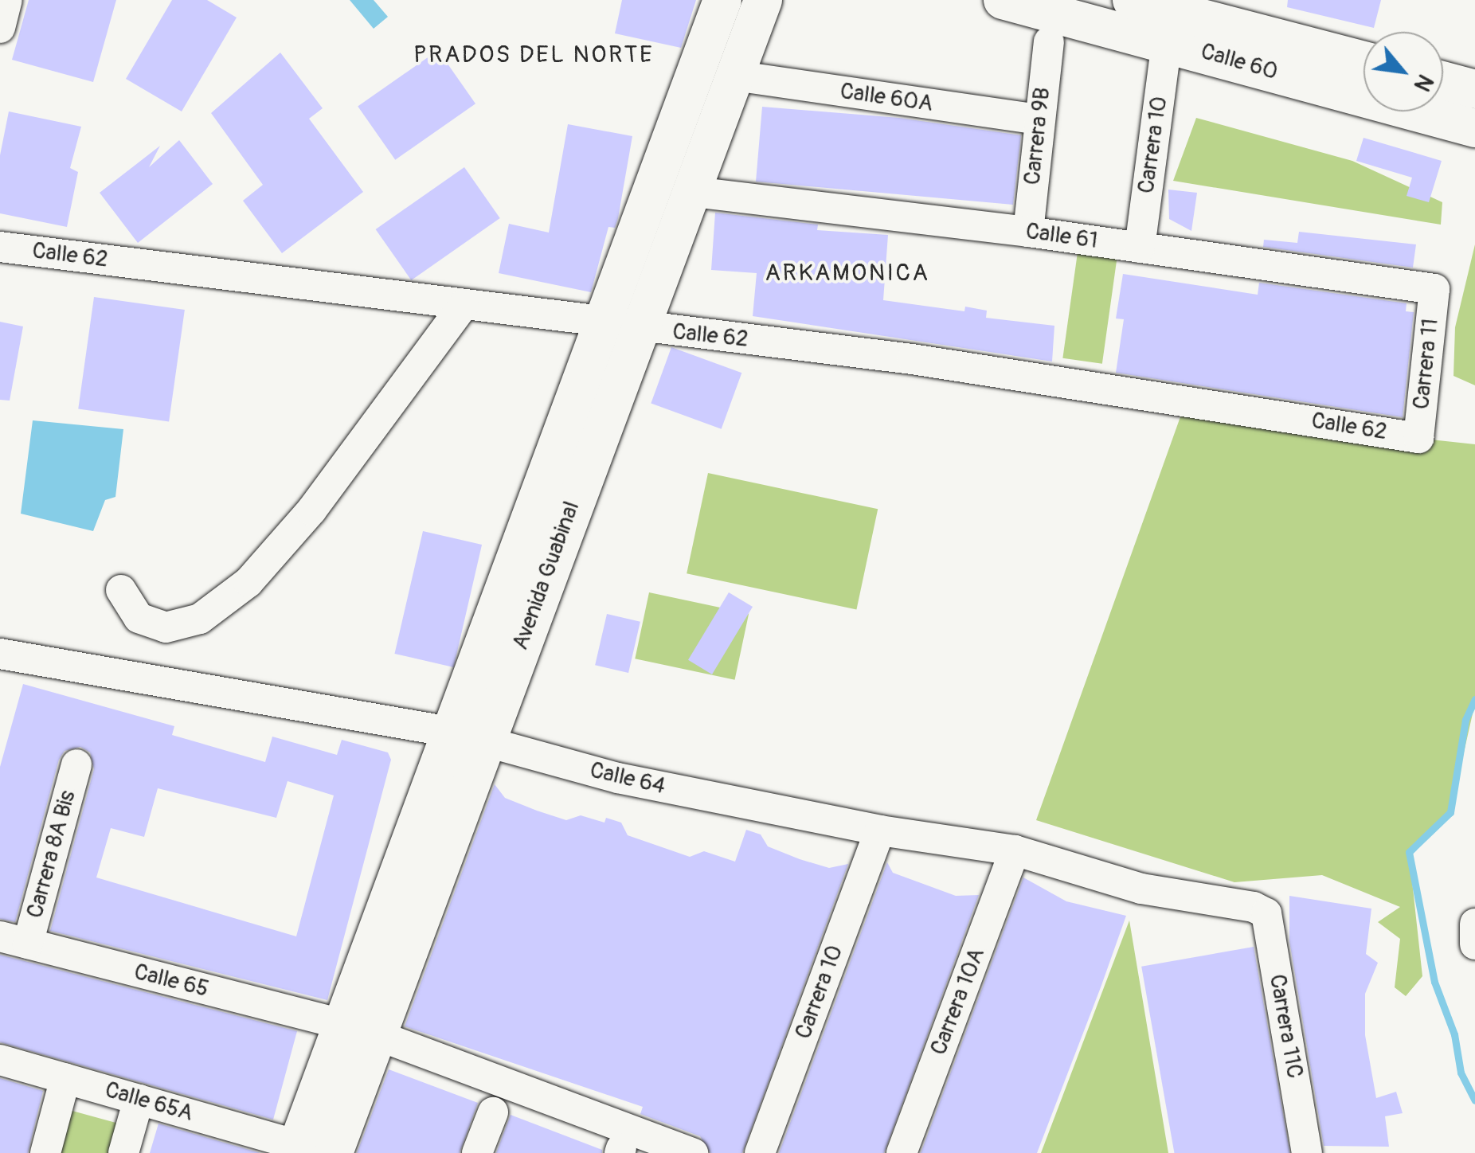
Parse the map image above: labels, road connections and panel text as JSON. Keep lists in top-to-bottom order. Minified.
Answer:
{"streets":{"main road":["Calle 60","Avenida Guabinal"],"street":["Calle 60A","Carrera 9B","Carrera 10","Calle 61","Calle 62","Carrera 11","Calle 64","Carrera 8A Bis","Calle 65","Carrera 10A","Carrera 11C","Calle 65A"]},"crossings":[["Calle 60","Carrera 10"],["Calle 60A","Carrera 9B"],["Calle 60A","Avenida Guabinal"],["Carrera 9B","Calle 61"],["Carrera 10","Calle 61"],["Carrera 10","Calle 64"],["Calle 61","Carrera 11"],["Calle 61","Avenida Guabinal"],["Calle 62","Carrera 11"],["Calle 62","Avenida Guabinal"],["Avenida Guabinal","Calle 64"],["Avenida Guabinal","Calle 65"],["Avenida Guabinal","Calle 65A"],["Calle 64","Carrera 10A"],["Calle 64","Carrera 11C"],["Carrera 8A Bis","Calle 65"]],"districts":["PRADOS DEL NORTE","ARKAMONICA"],"north":"bottom right"}
